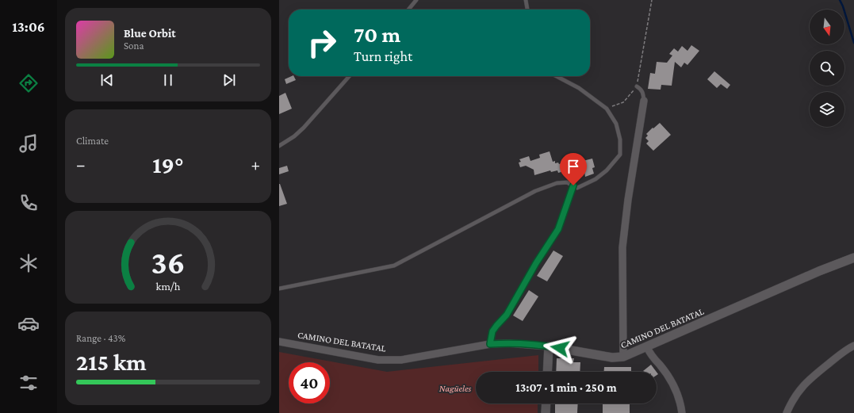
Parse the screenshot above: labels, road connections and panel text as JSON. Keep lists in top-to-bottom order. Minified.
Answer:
{"streets":{"street":["CAMINO DEL BATATAL"]},"parks":["Nagüeles"],"north":"bottom","page":{"tabs":"13:06","turn":["70 m","Turn right"],"song":["Blue Orbit","Sona"],"tile":["Climate",["Range · 43%","215 km"]],"heat":["−","19°","+"],"limit":"40","trip":"13:07 · 1 min · 250 m","gauge":["36","km/h"]}}
